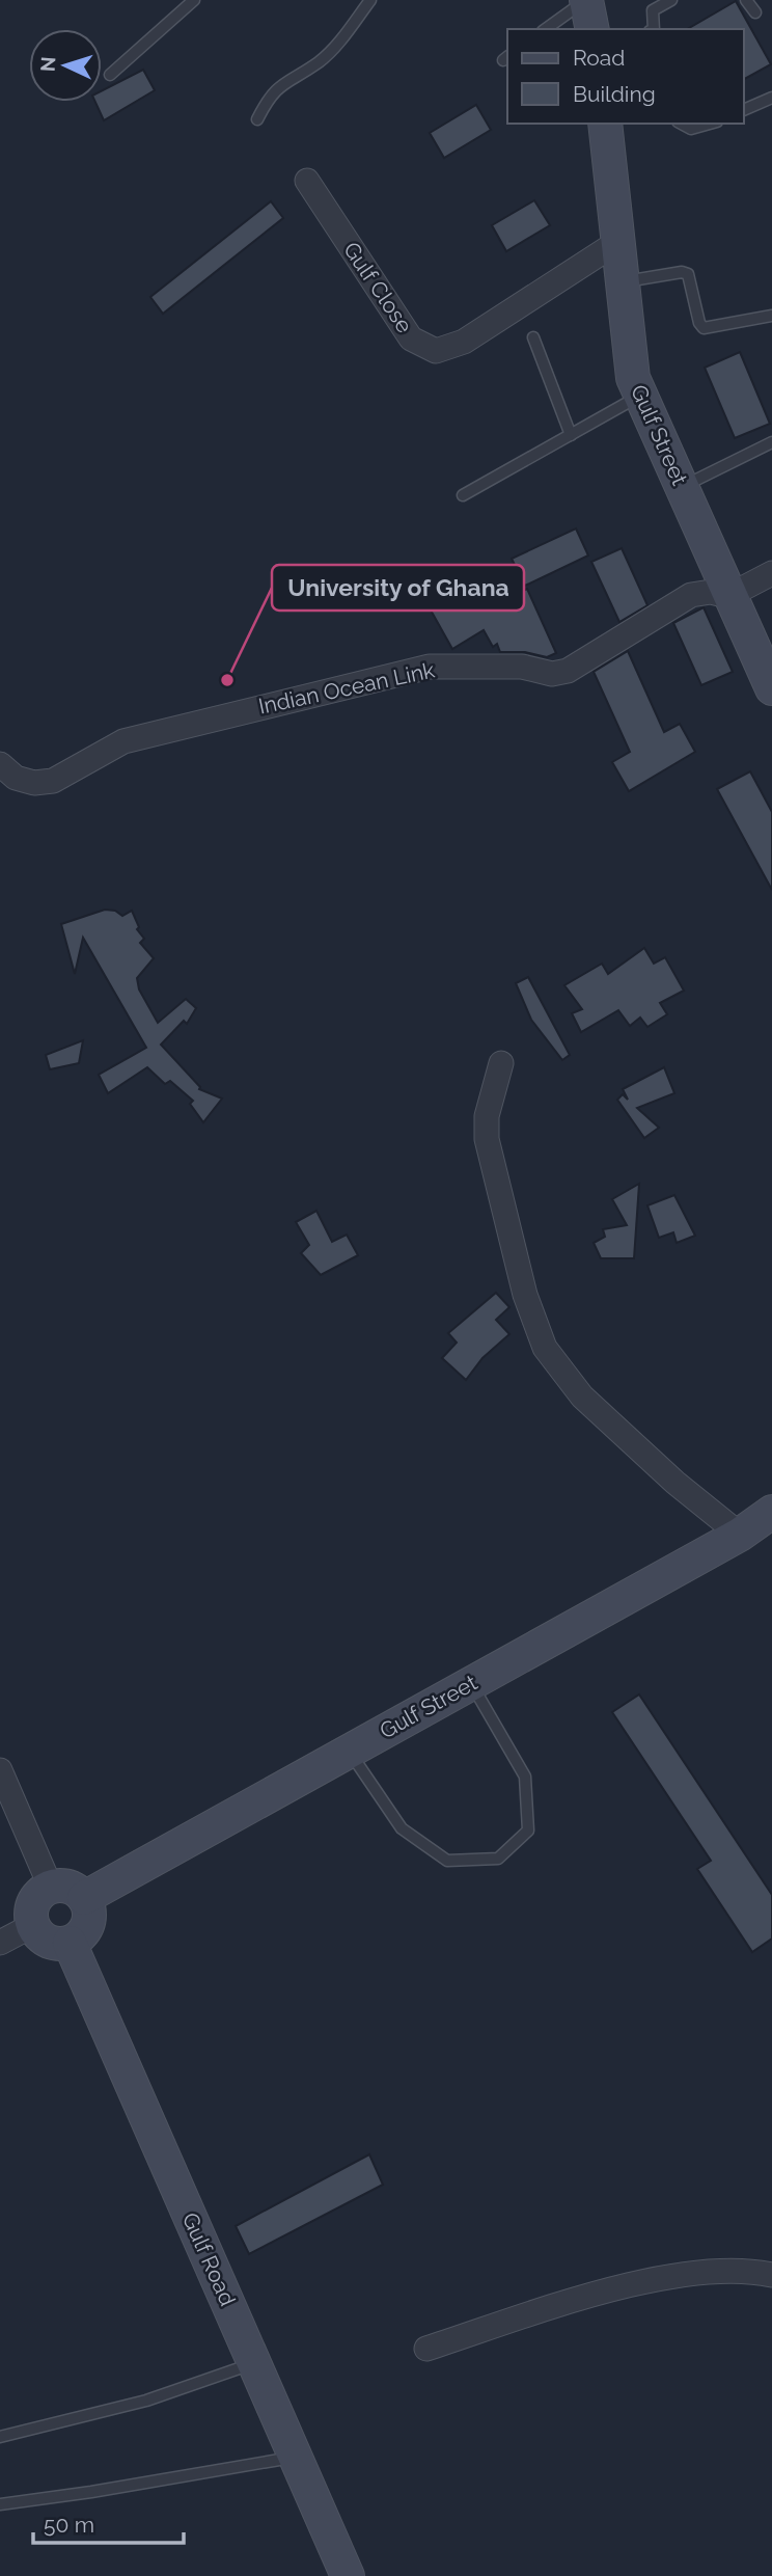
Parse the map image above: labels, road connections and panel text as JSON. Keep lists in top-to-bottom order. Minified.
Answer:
{"streets":{"street":["Gulf Close","Gulf Street","Indian Ocean Link","Gulf Road"]},"crossings":[["Gulf Close","Gulf Street"],["Gulf Street","Indian Ocean Link"],["Gulf Street","Gulf Road"]],"places":["University of Ghana"],"legend":["Road","Building"],"scale_bar":"50 m","north":"left"}
